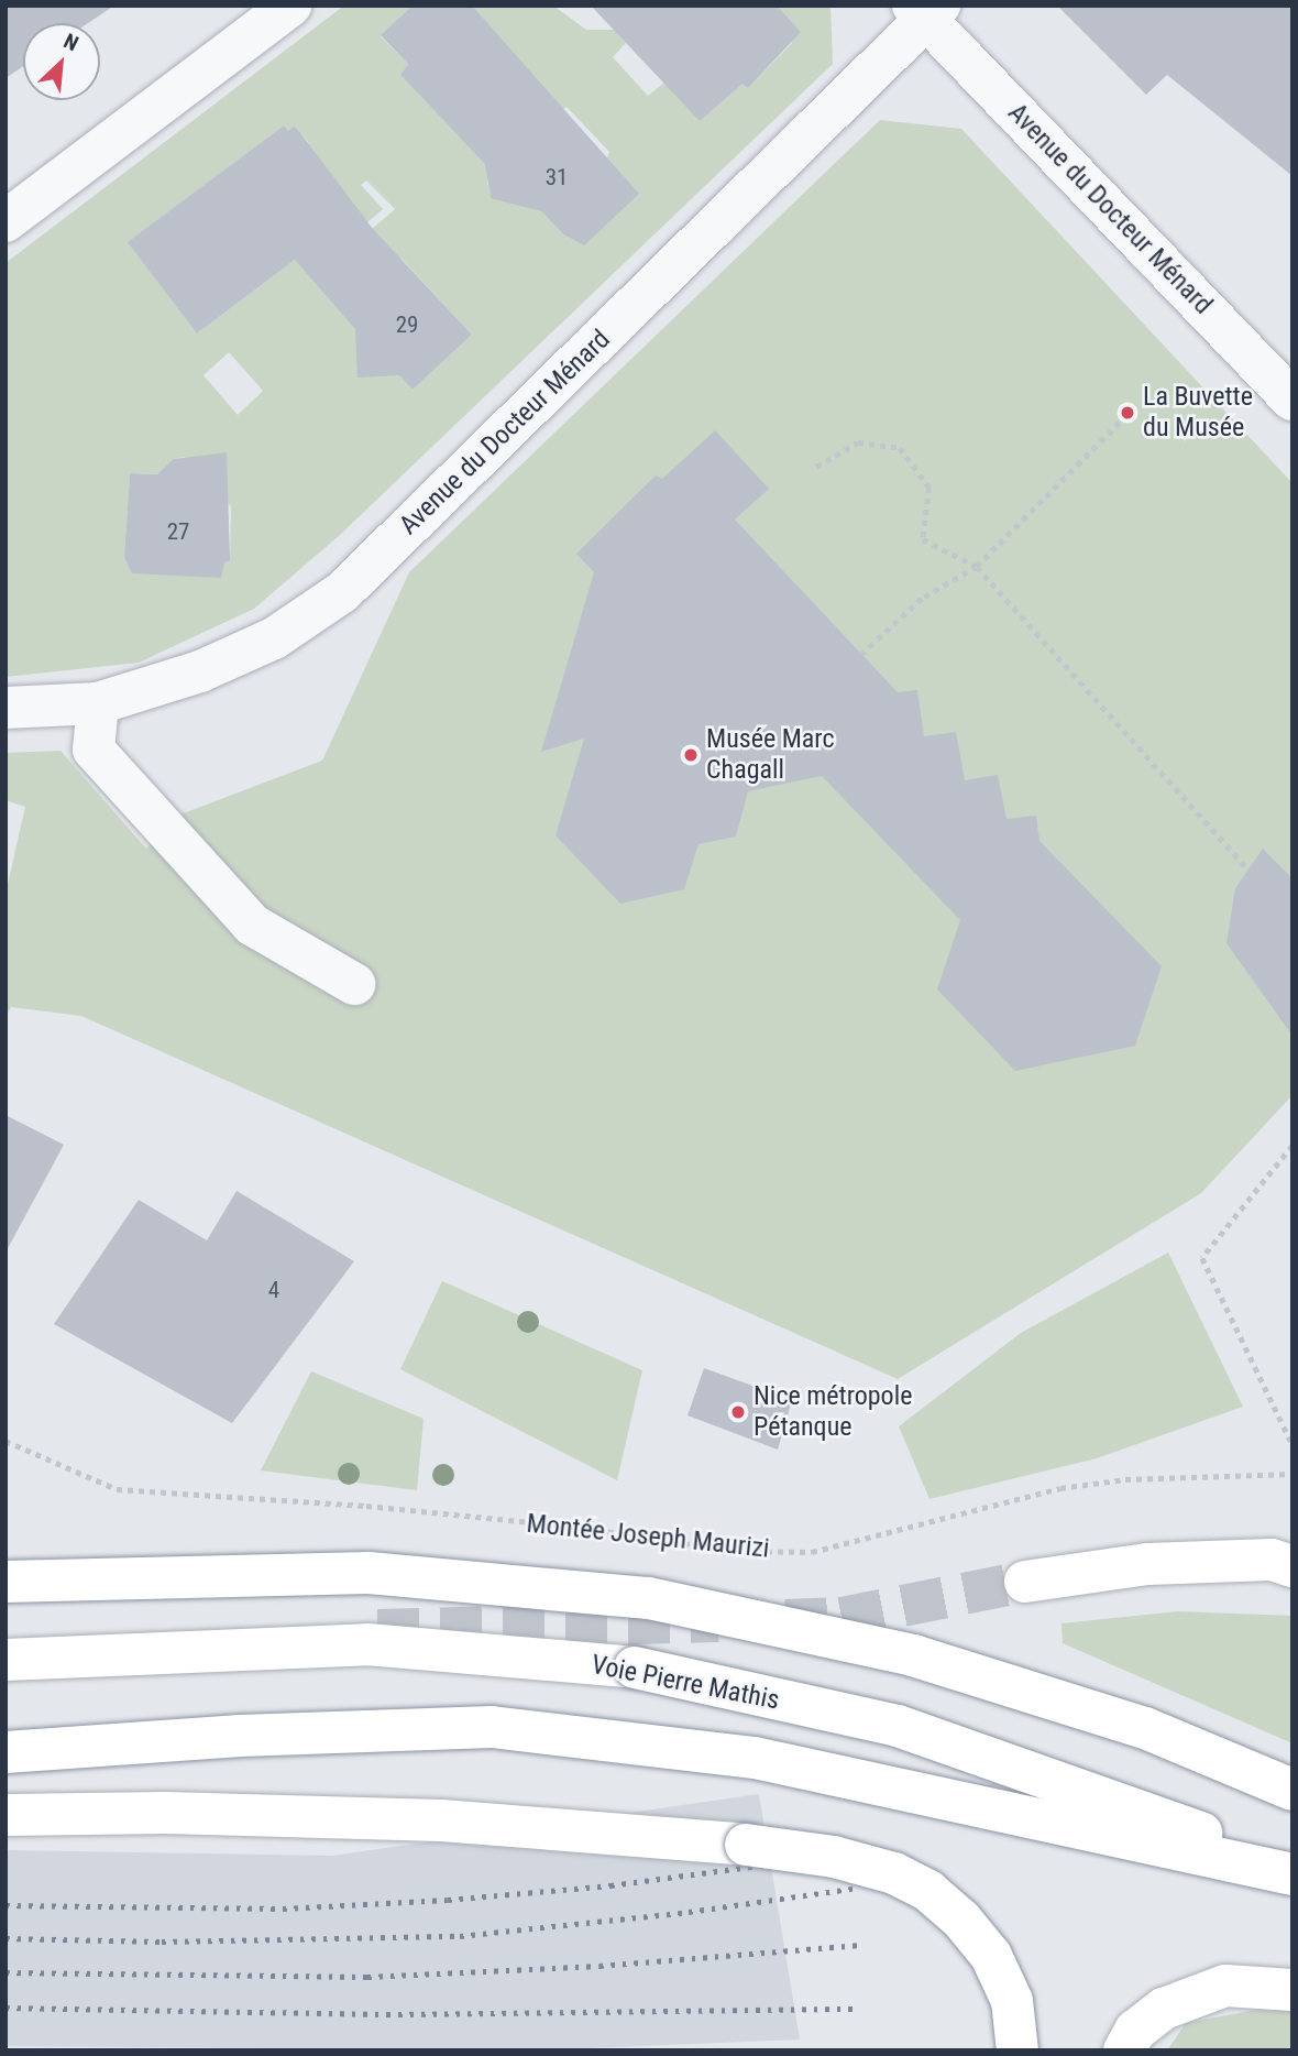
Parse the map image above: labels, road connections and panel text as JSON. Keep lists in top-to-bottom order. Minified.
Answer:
{"streets":{"highway":["Voie Pierre Mathis"],"street":["Avenue du Docteur Ménard"],"path":["Montée Joseph Maurizi"]},"places":["La Buvette du Musée","Musée Marc Chagall","Nice métropole Pétanque"],"house_numbers":["31","29","27","4"],"north":"top right"}
